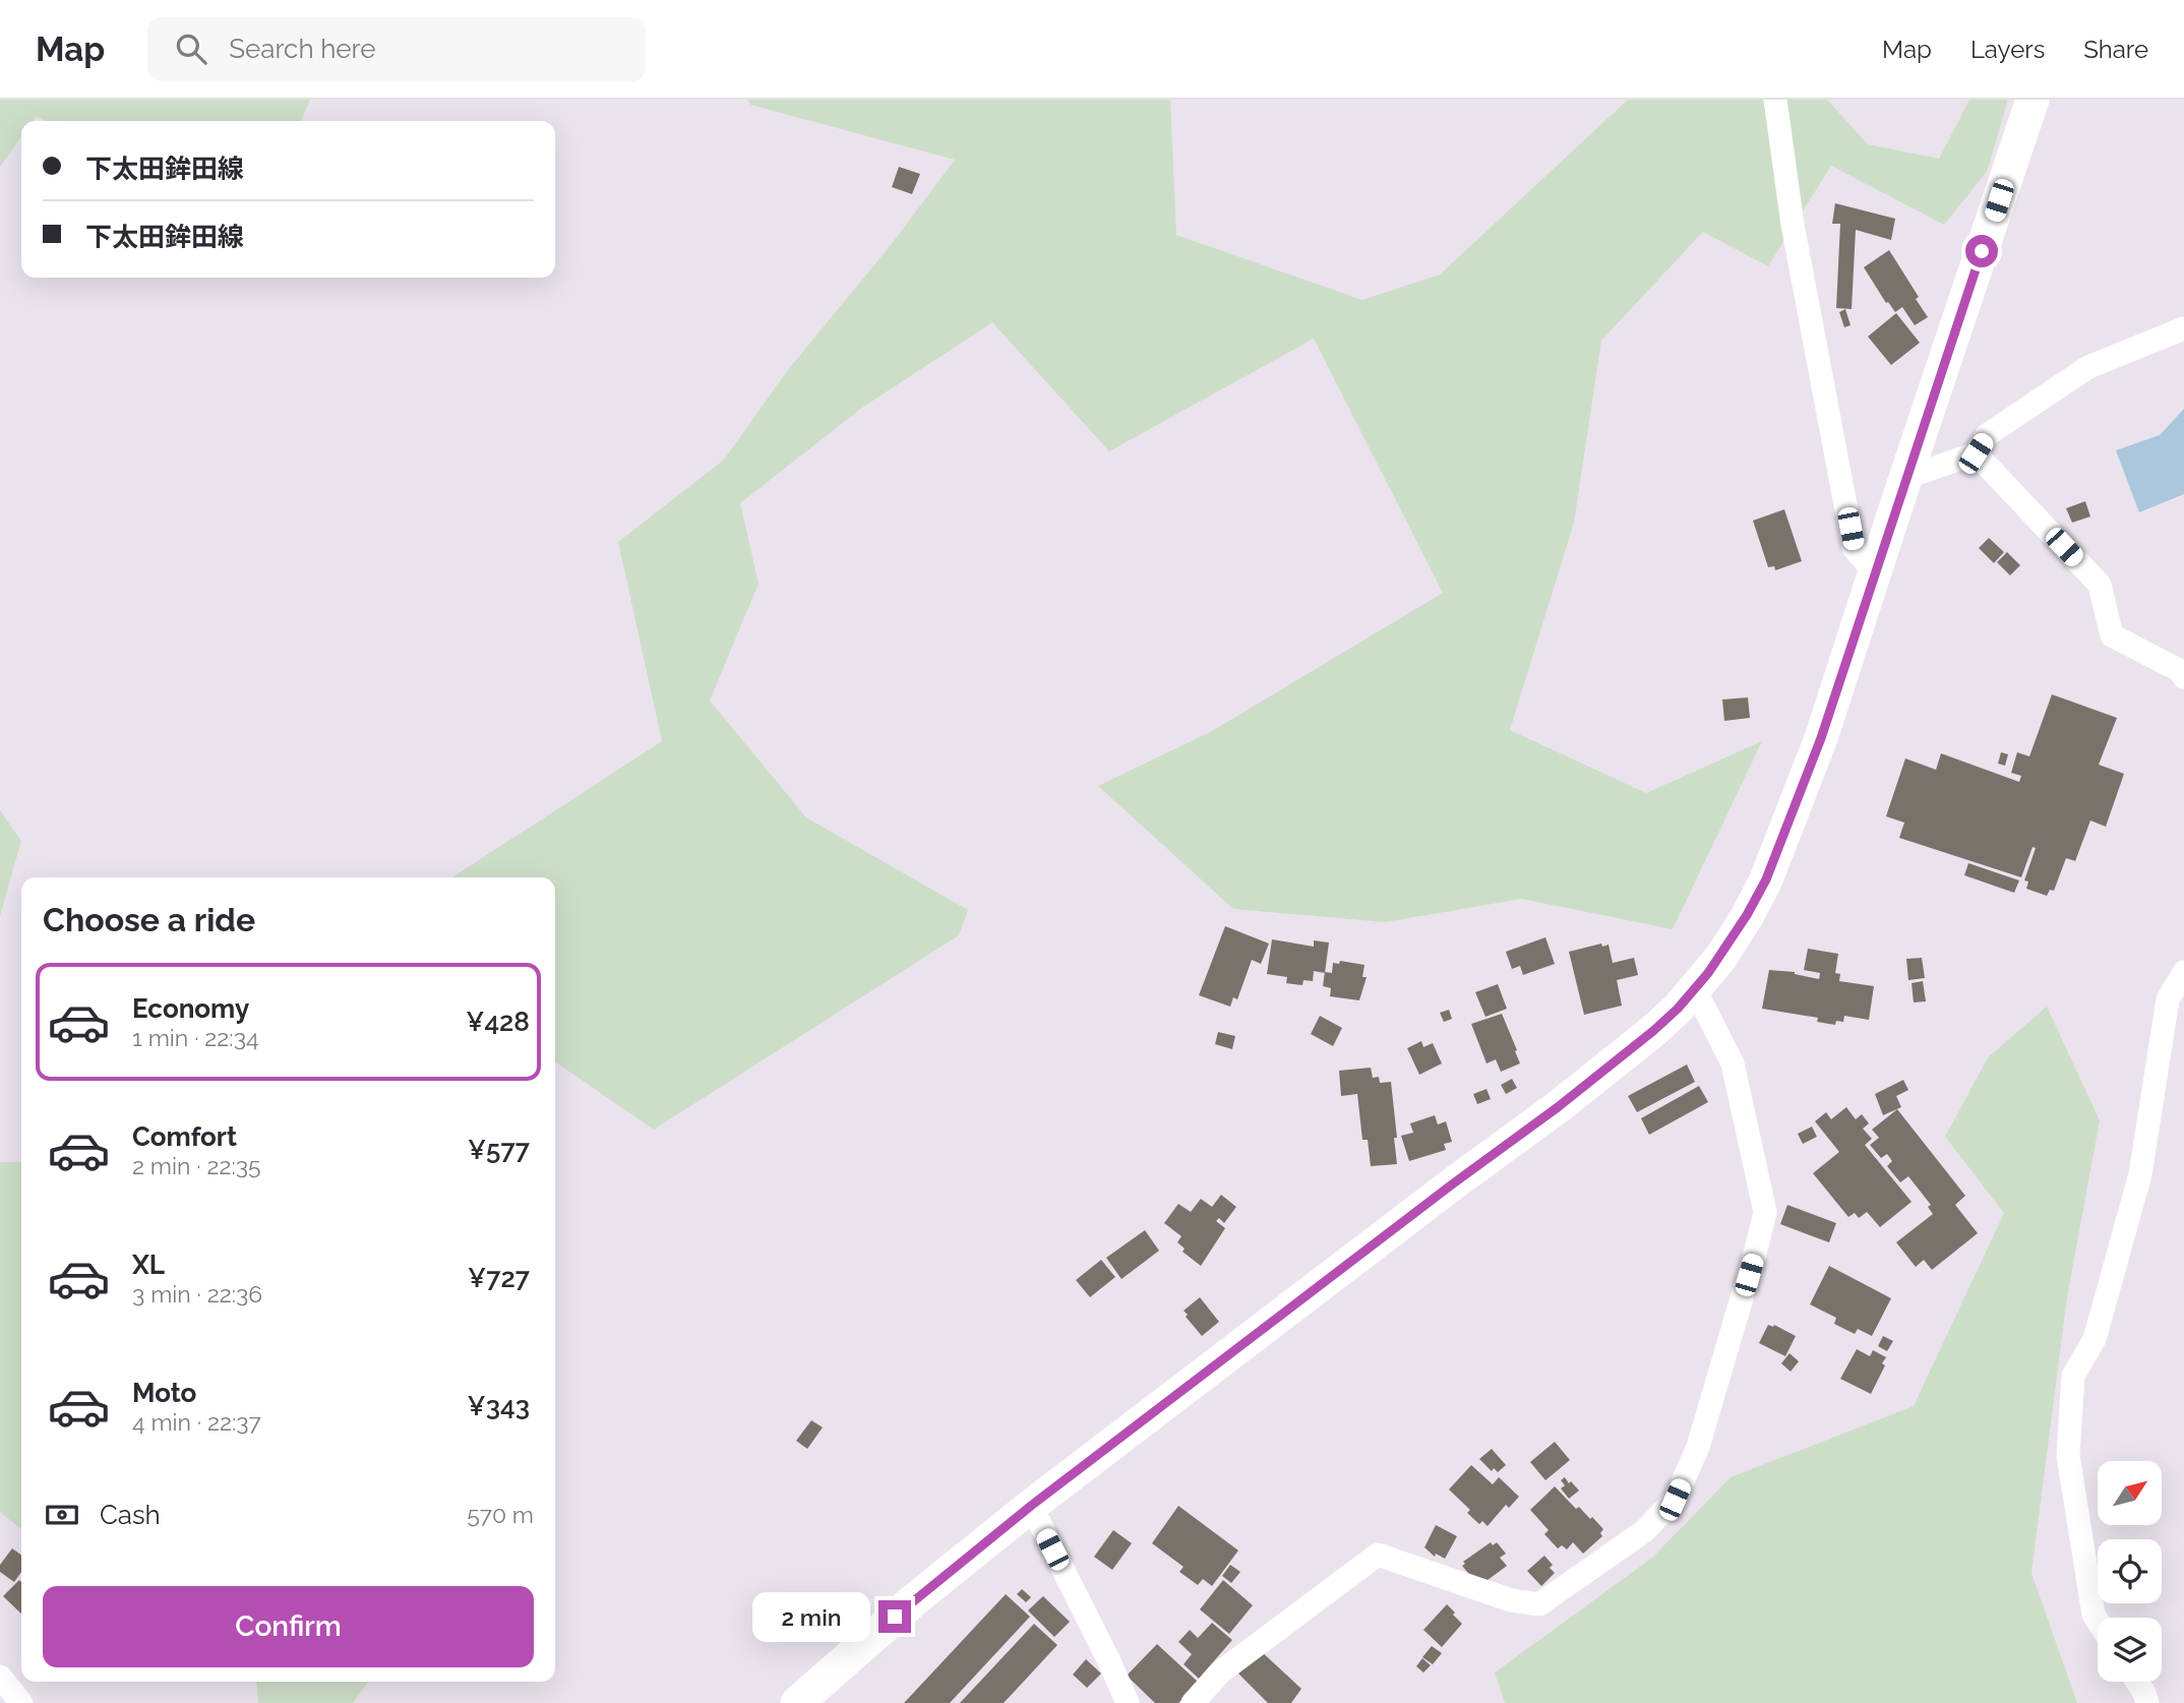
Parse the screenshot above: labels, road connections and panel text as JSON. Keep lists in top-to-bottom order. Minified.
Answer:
{"north":"top right","page":{"header":"Map","search":"Search here","nav":["Map","Layers","Share"],"banner":["下太田鉾田線","下太田鉾田線"],"heading":"Choose a ride","list":[{"name":"Economy","note":"1 min · 22:34","value":"¥428"},{"name":"Comfort","note":"2 min · 22:35","value":"¥577"},{"name":"XL","note":"3 min · 22:36","value":"¥727"},{"name":"Moto","note":"4 min · 22:37","value":"¥343"}],"pay":["Cash","570 m"],"buttons":"Confirm","bubble":"2 min"}}
